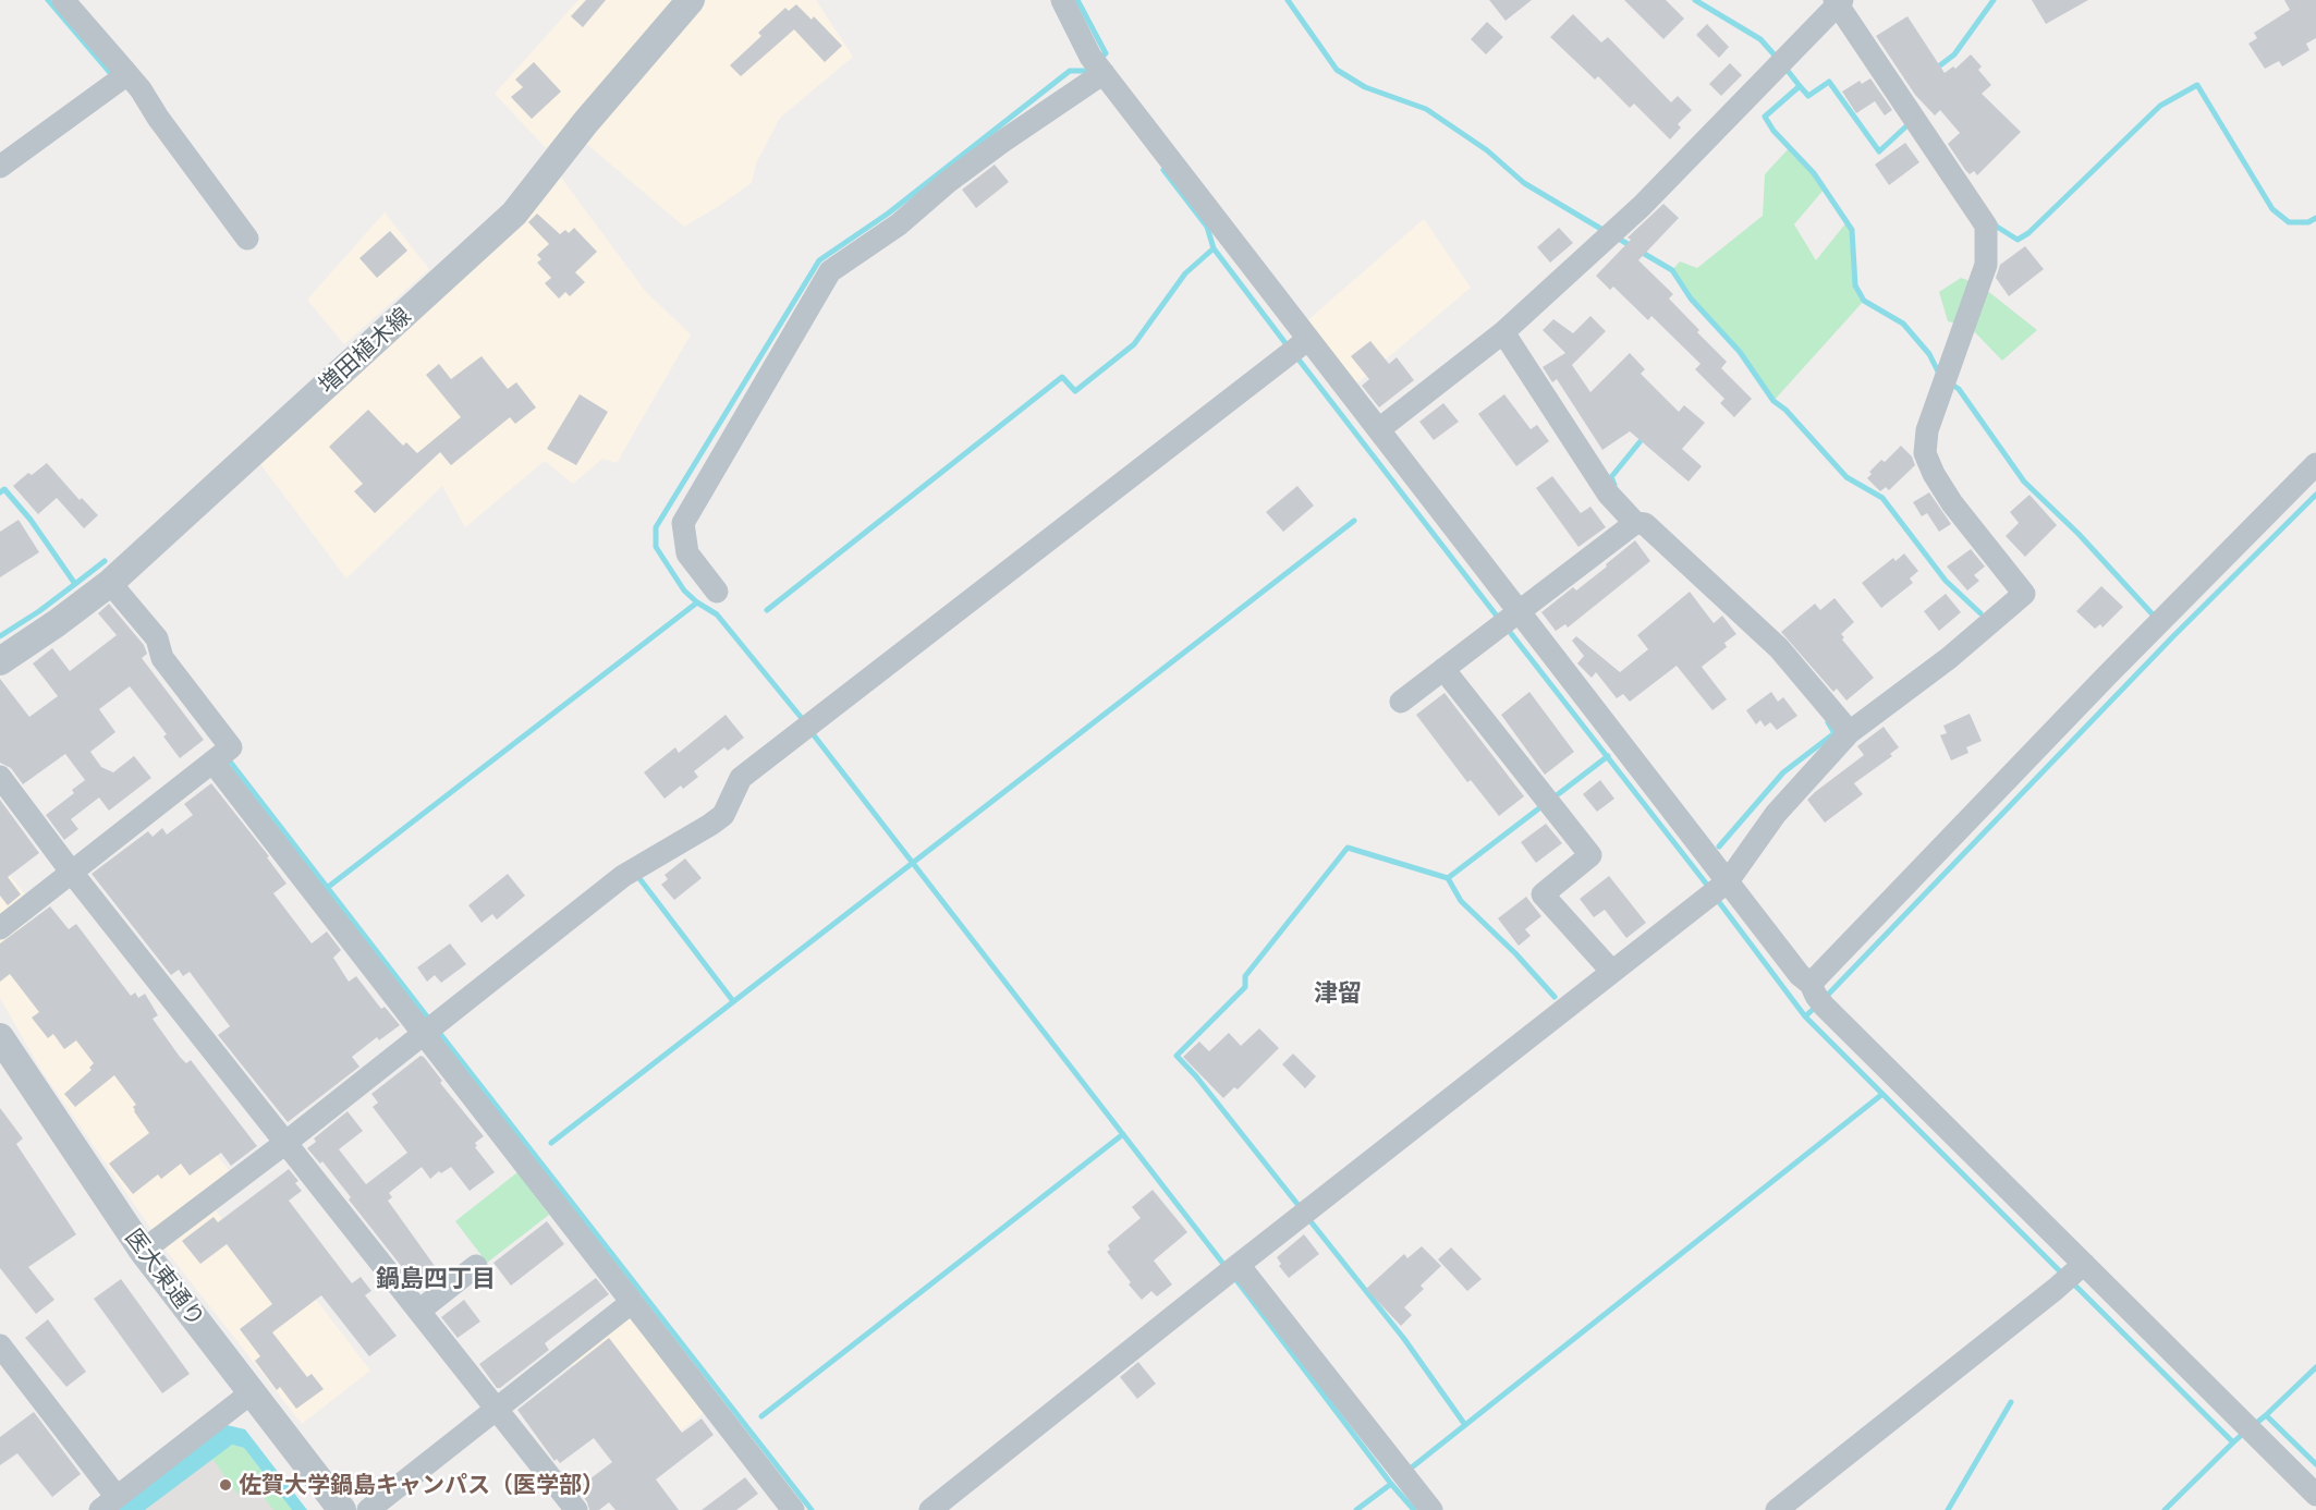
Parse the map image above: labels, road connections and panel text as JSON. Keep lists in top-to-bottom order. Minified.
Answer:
{"streets":{"street":["増田植木線","医大東通り"]},"districts":["津留","鍋島四丁目"],"places":["佐賀大学鍋島キャンパス（医学部）"]}
